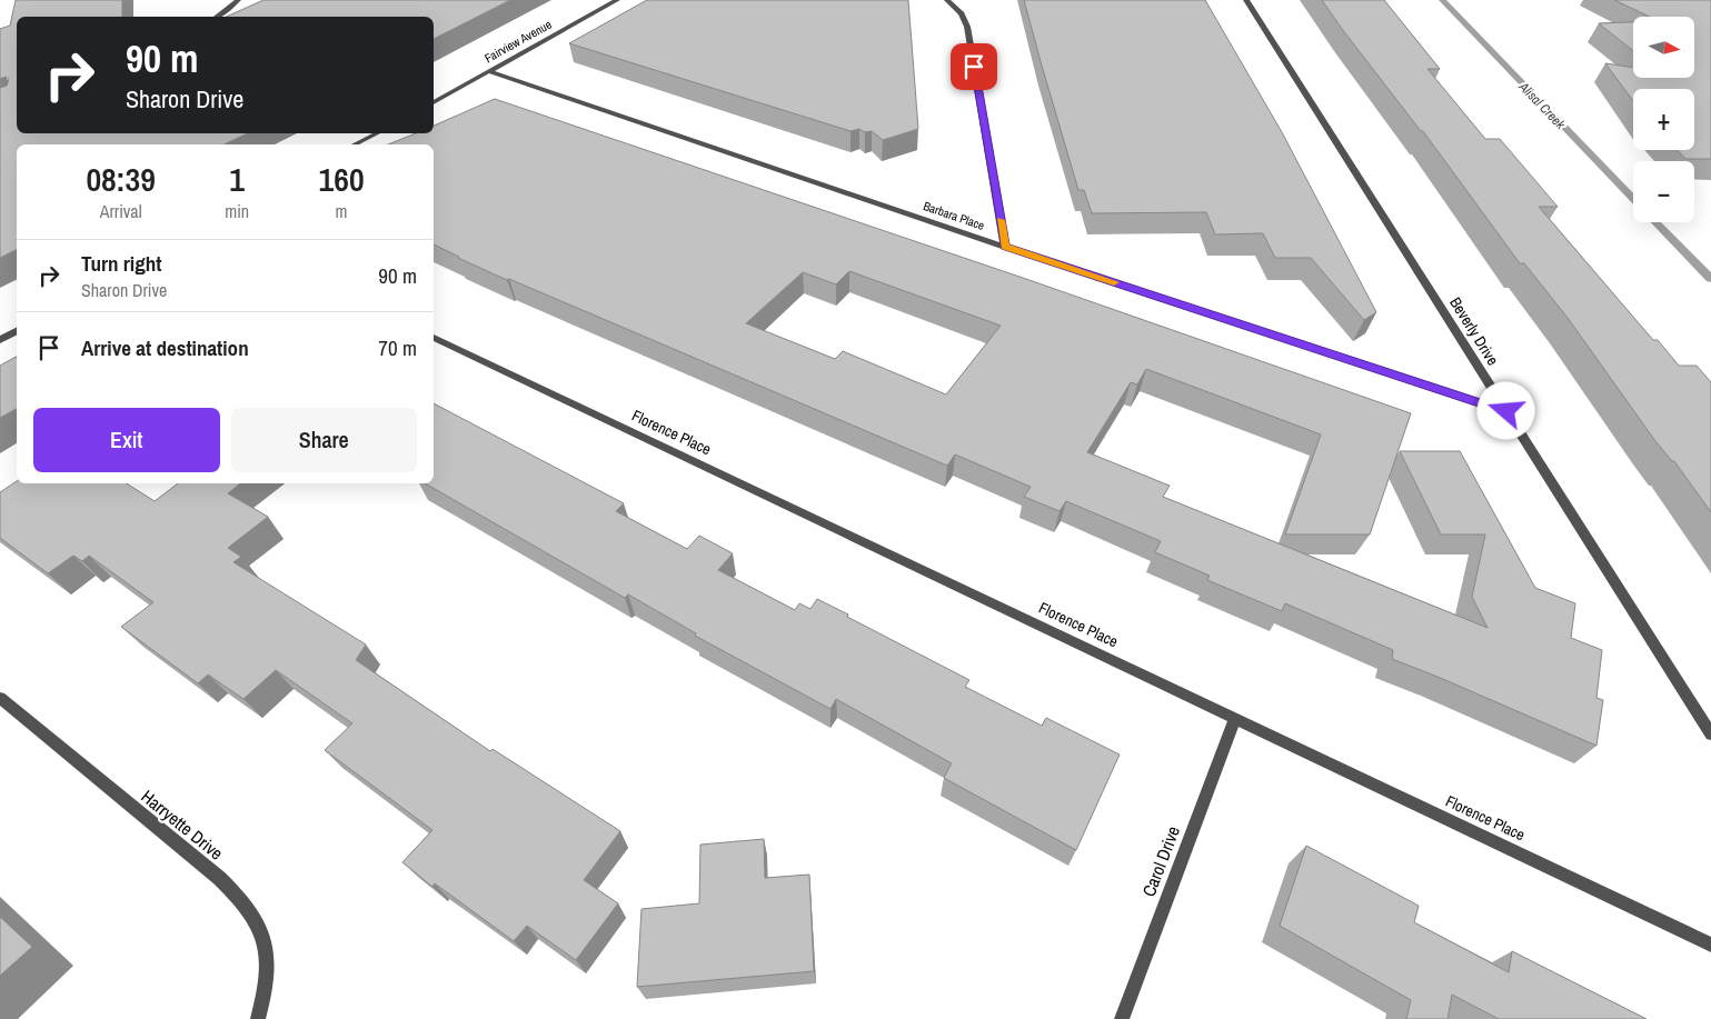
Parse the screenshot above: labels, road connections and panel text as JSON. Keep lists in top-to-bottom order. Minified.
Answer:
{"streets":{"street":["Fairview Avenue","Barbara Place","Beverly Drive","Florence Place","Harryette Drive","Carol Drive"]},"crossings":[["Fairview Avenue","Barbara Place"],["Barbara Place","Beverly Drive"],["Florence Place","Carol Drive"]],"water":["Alisal Creek"],"north":"right","page":{"map_buttons":["+","−"],"turn":["90 m","Sharon Drive"],"eta":["08:39","Arrival","1","min","160","m"],"list":[{"name":"Turn right","note":"Sharon Drive","value":"90 m"},{"name":"Arrive at destination","value":"70 m"}],"buttons":["Exit","Share"]}}
